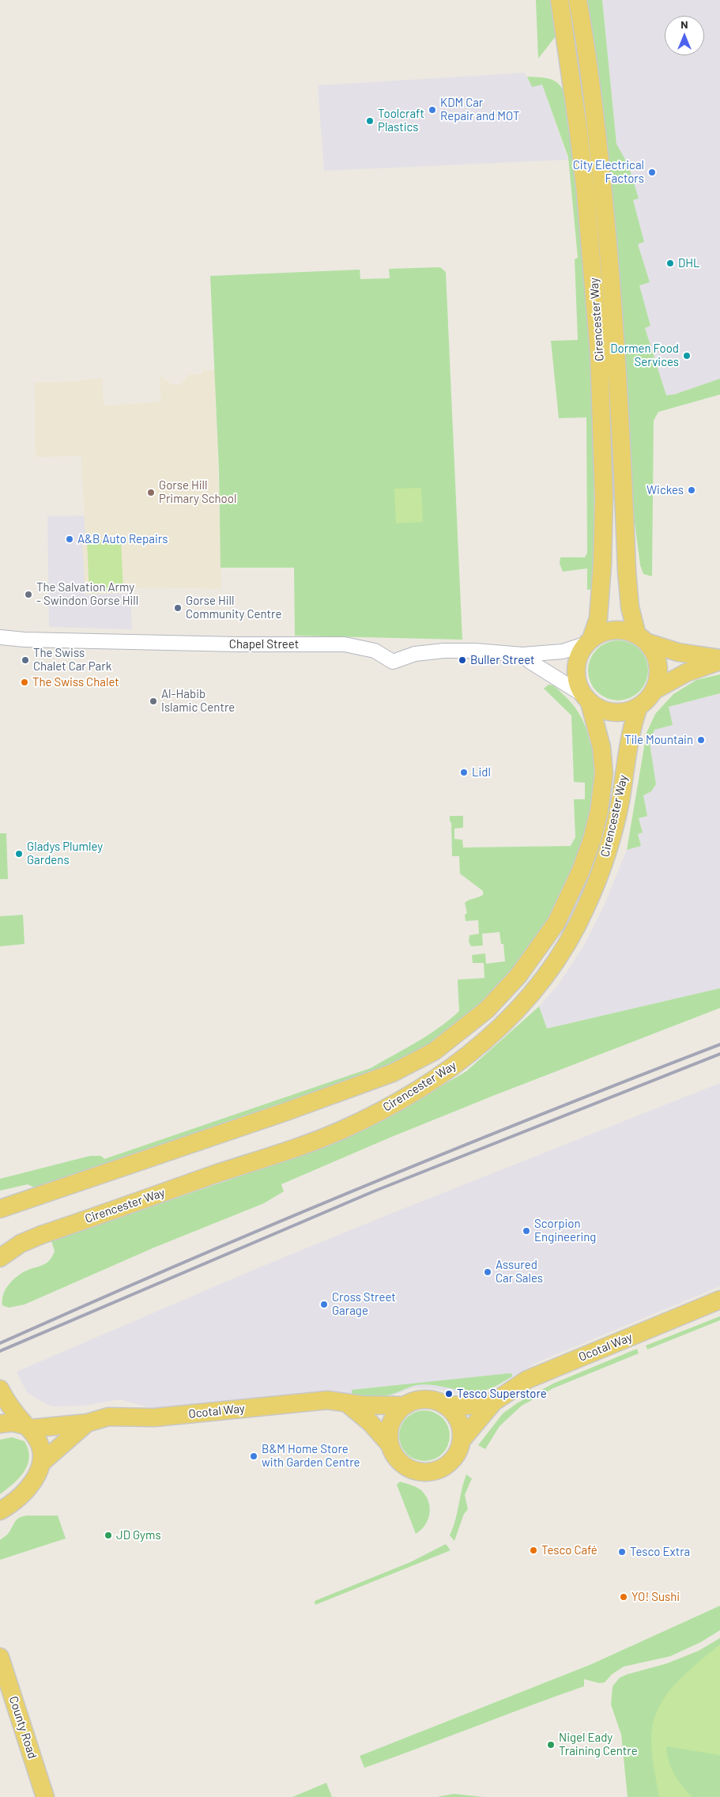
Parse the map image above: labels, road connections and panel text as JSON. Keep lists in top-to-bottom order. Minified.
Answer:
{"streets":{"main road":["Cirencester Way","Ocotal Way","County Road"],"street":["Chapel Street"]},"crossings":[["Cirencester Way","Chapel Street"]],"places":["KDM Car Repair and MOT","Toolcraft Plastics","City Electrical Factors","DHL","Dormen Food Services","Wickes","Gorse Hill Primary School","A&B Auto Repairs","The Salvation Army - Swindon Gorse Hill","Gorse Hill Community Centre","The Swiss Chalet Car Park","Buller Street","The Swiss Chalet","Al-Habib Islamic Centre","Tile Mountain","Lidl","Gladys Plumley Gardens","Scorpion Engineering","Assured Car Sales","Cross Street Garage","Tesco Superstore","B&M Home Store with Garden Centre","JD Gyms","Tesco Café","Tesco Extra","YO! Sushi","Nigel Eady Training Centre"],"north":"top"}
